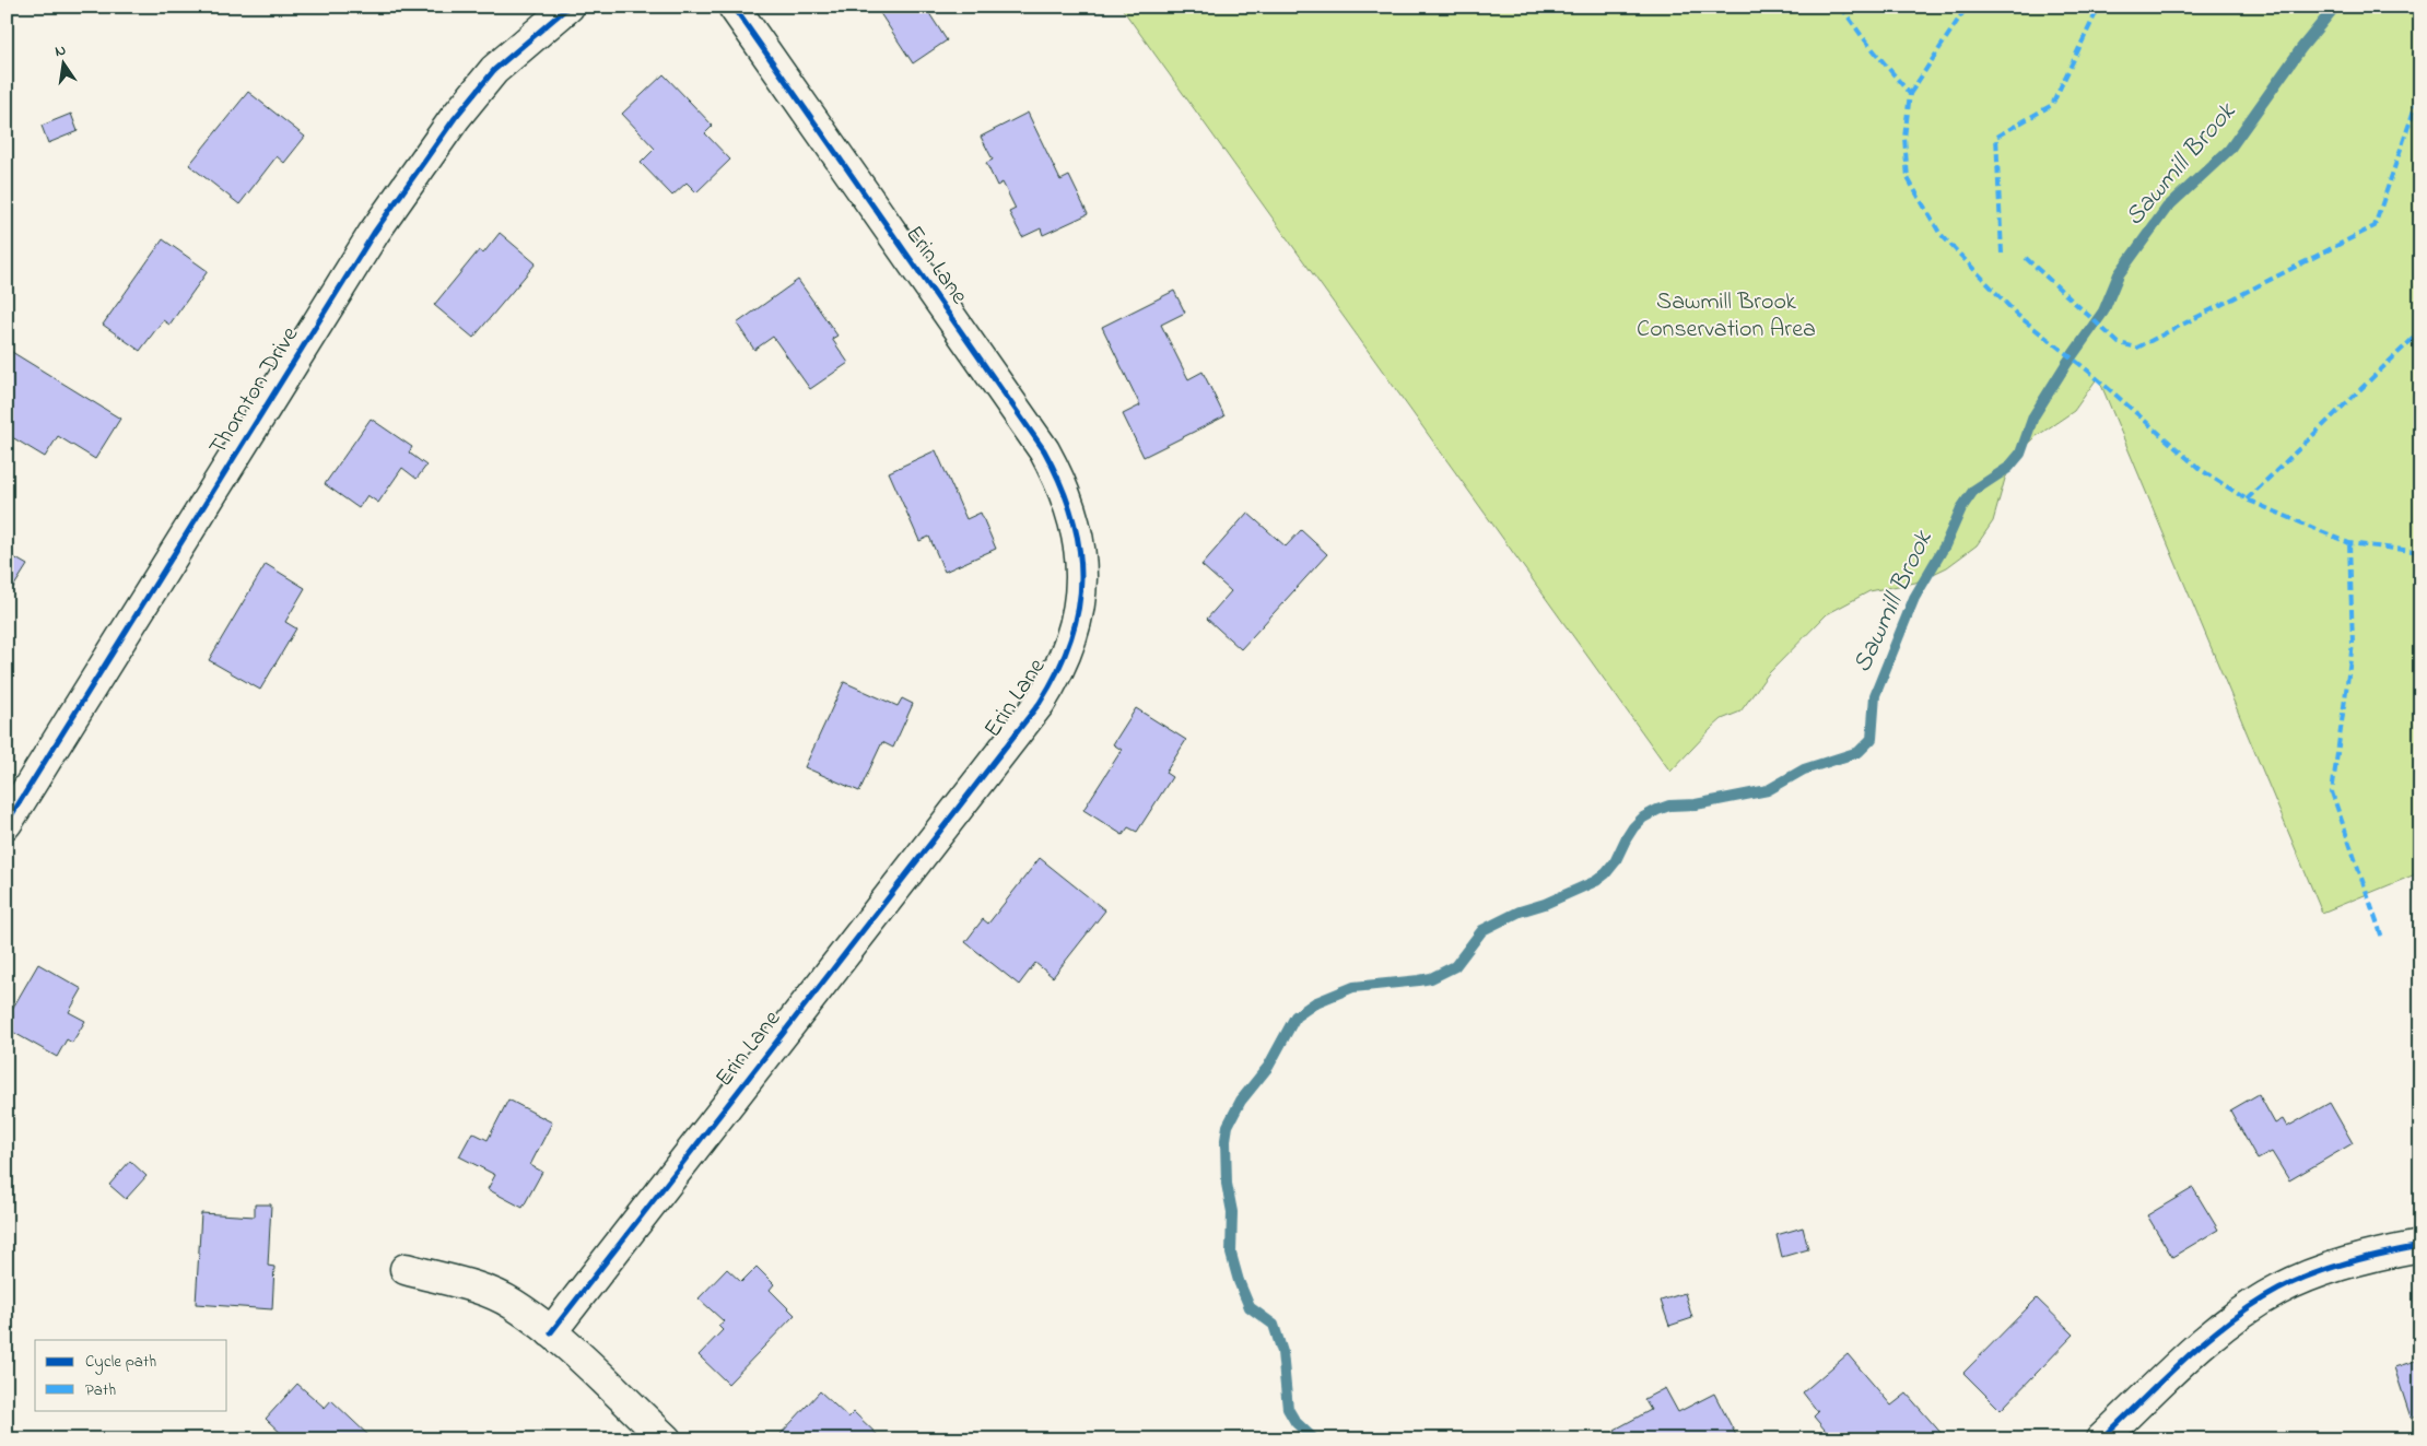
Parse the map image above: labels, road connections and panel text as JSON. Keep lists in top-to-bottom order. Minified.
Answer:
{"streets":{"street":["Erin Lane","Thornton Drive"]},"water":["Sawmill Brook"],"parks":["Sawmill Brook Conservation Area"],"legend":["Cycle path","Path"],"north":"top"}
